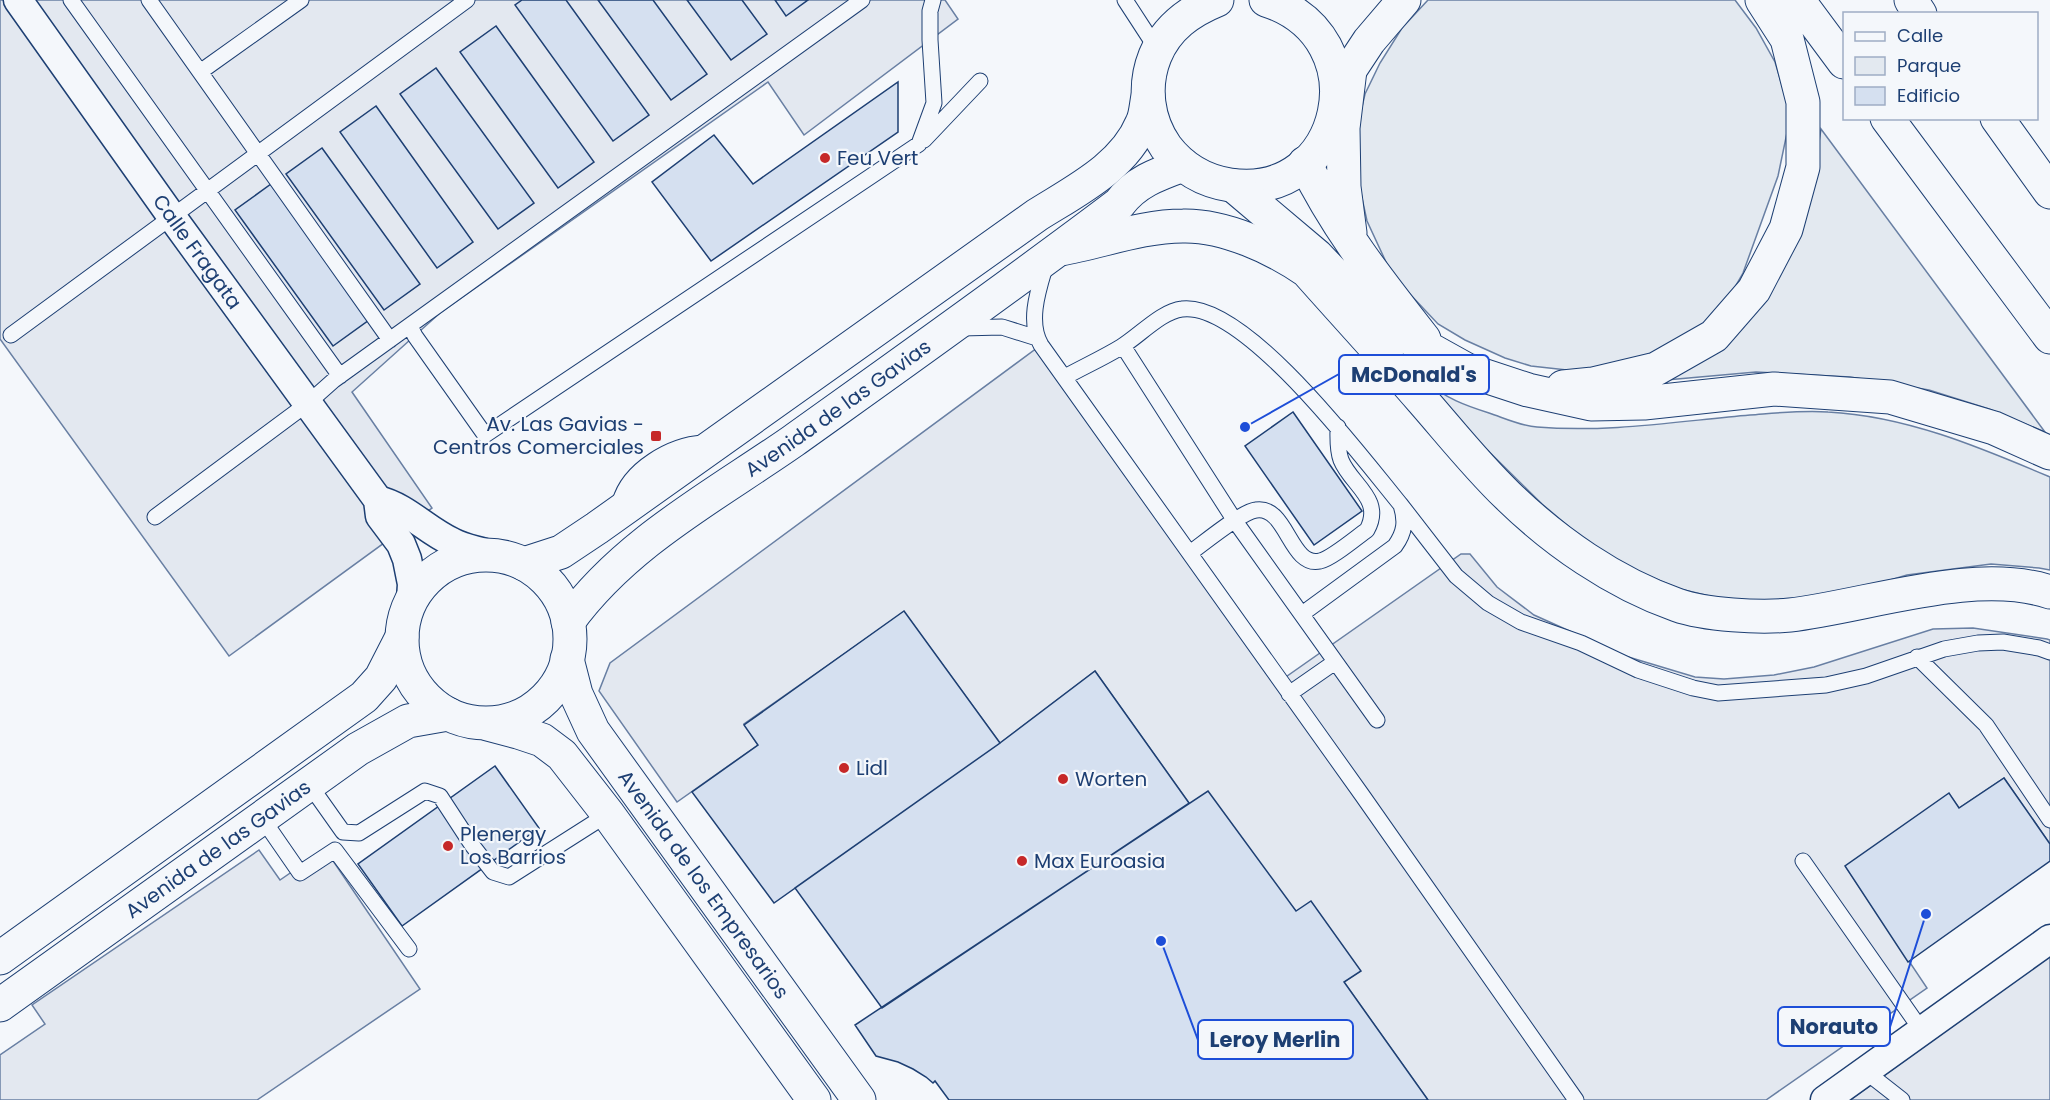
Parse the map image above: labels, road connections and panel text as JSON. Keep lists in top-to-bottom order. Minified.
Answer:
{"streets":{"main road":["Avenida de las Gavias","Avenida de los Empresarios"],"street":["Calle Fragata"]},"crossings":[["Calle Fragata","Avenida de las Gavias"],["Calle Fragata","Avenida de los Empresarios"],["Avenida de las Gavias","Avenida de los Empresarios"]],"places":{"other":["Feu Vert","McDonald's","Lidl","Worten","Plenergy Los Barrios","Max Euroasia","Norauto","Leroy Merlin"],"transit":["Av. Las Gavias - Centros Comerciales"]},"legend":["Calle","Parque","Edificio"]}
